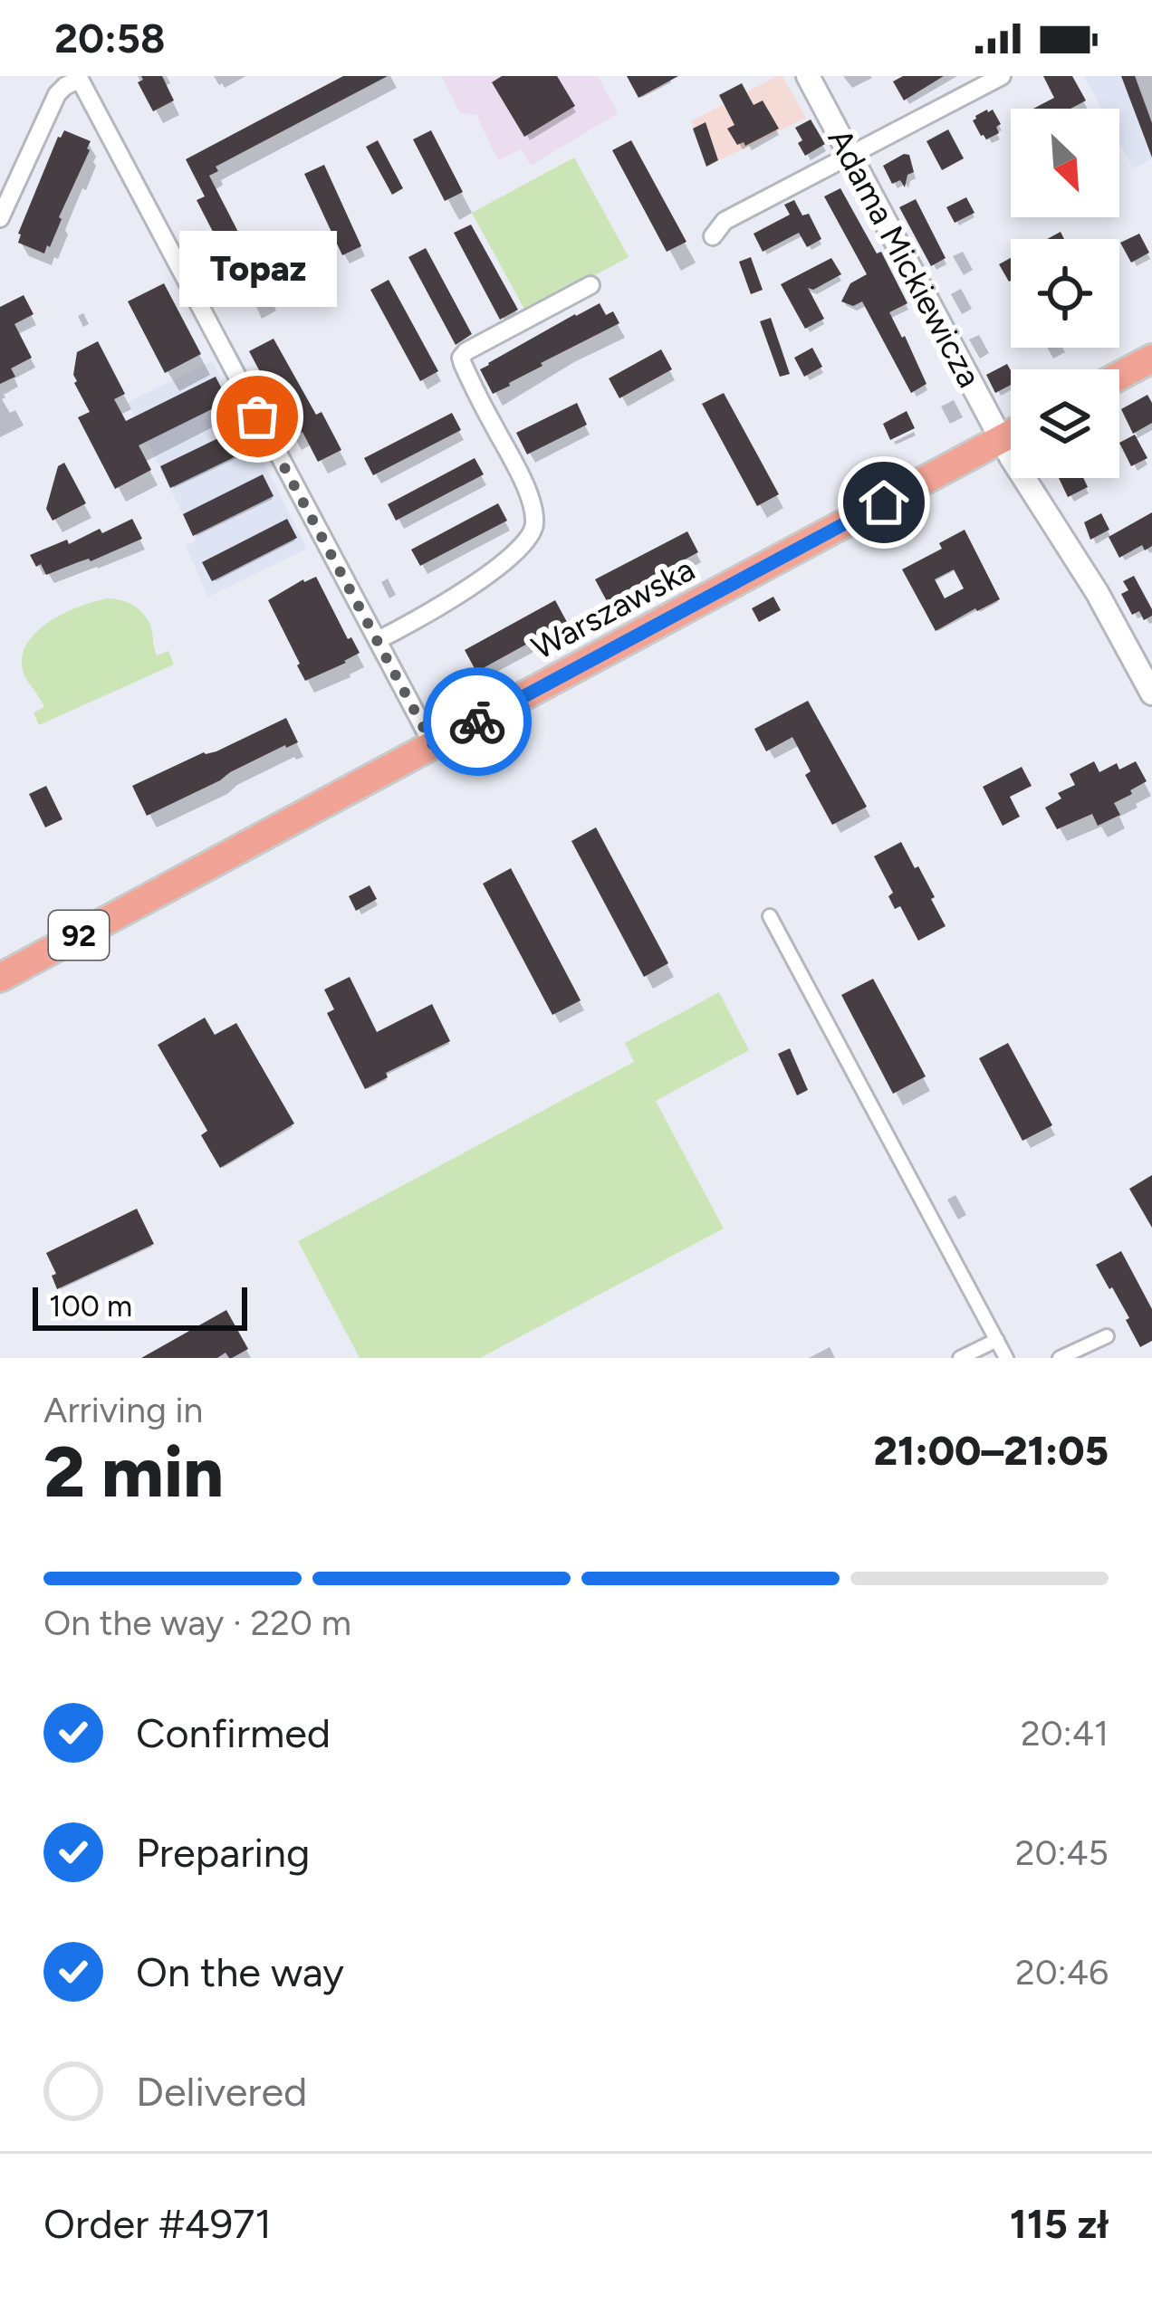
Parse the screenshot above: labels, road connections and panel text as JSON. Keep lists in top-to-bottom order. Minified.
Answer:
{"streets":{"main road":["Warszawska","92"],"street":["Adama Mickiewicza"]},"crossings":[["Adama Mickiewicza","Warszawska"]],"places":["Topaz"],"scale_bar":"100 m","north":"bottom right","page":{"status":"20:58","bubble":"Topaz","scale":"100 m","heading":["2 min","Arriving in","21:00–21:05"],"panel":["Order #4971","115 zł"],"bar":"On the way · 220 m","list":[["Confirmed","20:41"],["Preparing","20:45"],["On the way","20:46"],"Delivered"]}}
